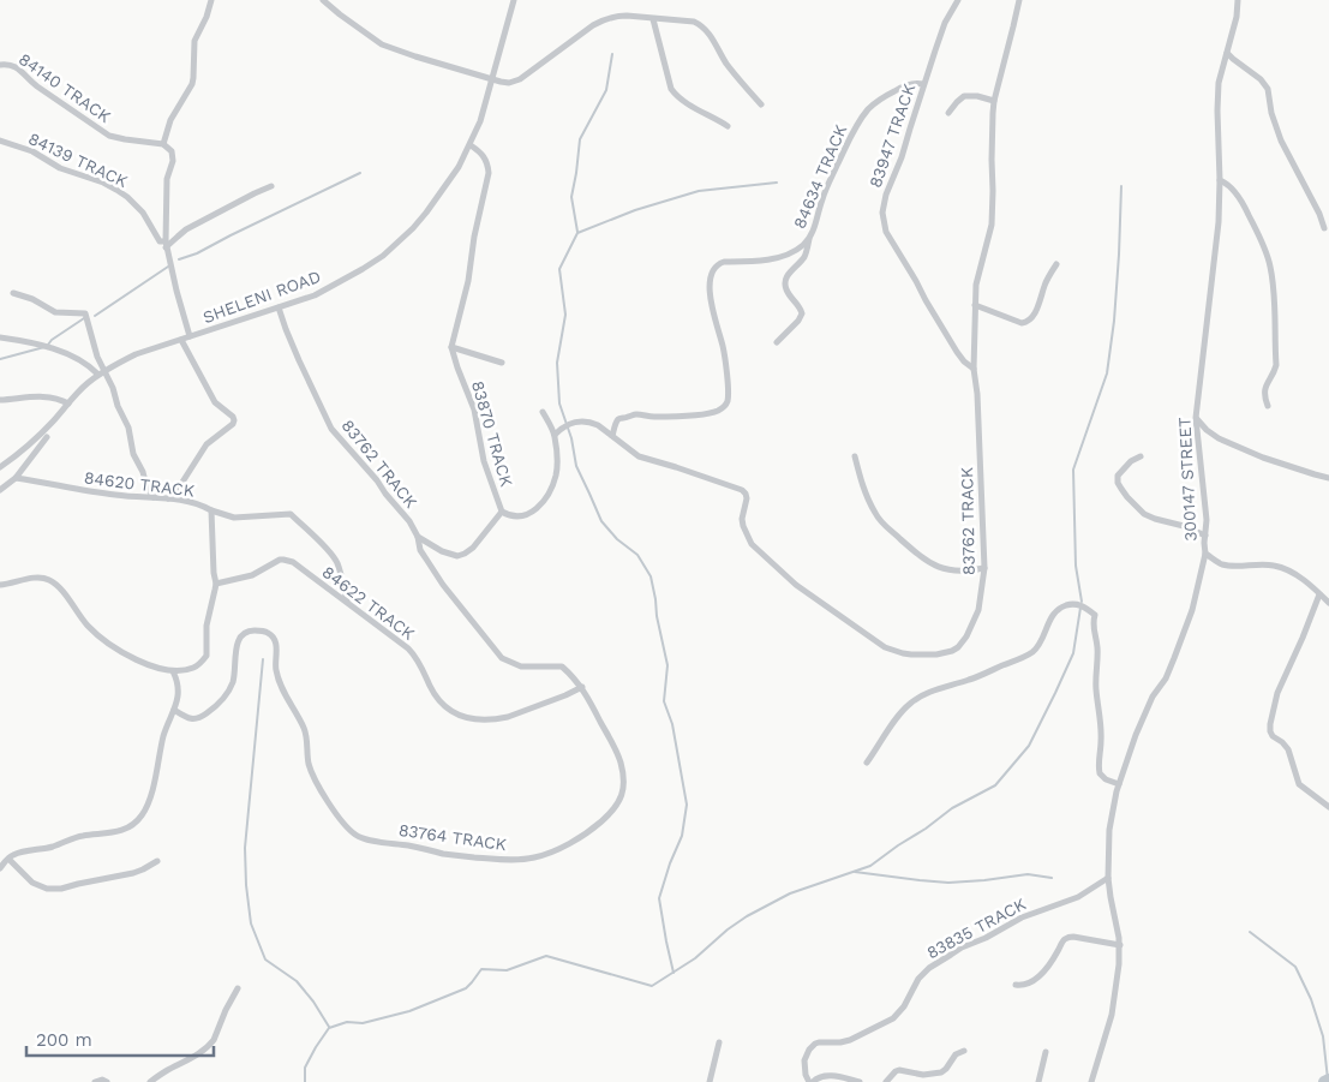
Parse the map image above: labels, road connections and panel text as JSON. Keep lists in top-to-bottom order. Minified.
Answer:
{"streets":{"street":["84140 TRACK","83947 TRACK","84139 TRACK","84634 TRACK","SHELENI ROAD","83870 TRACK","83762 TRACK","300147 STREET","84620 TRACK","84622 TRACK","83764 TRACK","83835 TRACK"]},"crossings":[["83947 TRACK","84634 TRACK"],["83947 TRACK","83762 TRACK"],["84634 TRACK","83762 TRACK"],["SHELENI ROAD","83762 TRACK"],["83870 TRACK","83762 TRACK"],["83762 TRACK","83764 TRACK"],["300147 STREET","83835 TRACK"],["84620 TRACK","84622 TRACK"],["84622 TRACK","83764 TRACK"]],"scale_bar":"200 m"}
